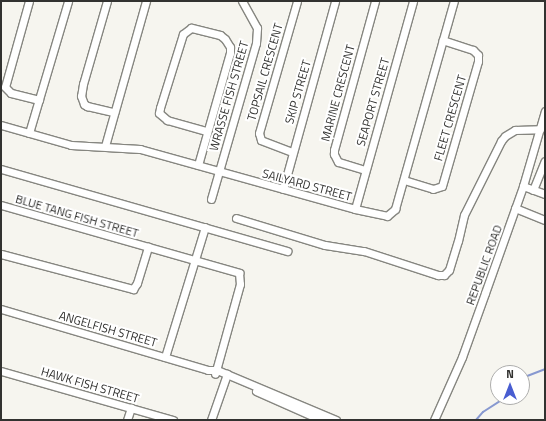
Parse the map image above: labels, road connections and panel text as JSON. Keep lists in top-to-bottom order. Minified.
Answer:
{"streets":{"street":["TOPSAIL CRESCENT","SKIP STREET","MARINE CRESCENT","WRASSE FISH STREET","SEAPORT STREET","FLEET CRESCENT","SAILYARD STREET","BLUE TANG FISH STREET","REPUBLIC ROAD","ANGELFISH STREET","HAWK FISH STREET"]},"crossings":[["TOPSAIL CRESCENT","SKIP STREET"],["SKIP STREET","SAILYARD STREET"],["MARINE CRESCENT","SEAPORT STREET"],["WRASSE FISH STREET","SAILYARD STREET"],["SEAPORT STREET","SAILYARD STREET"],["FLEET CRESCENT","SAILYARD STREET"],["BLUE TANG FISH STREET","ANGELFISH STREET"]],"north":"top"}
